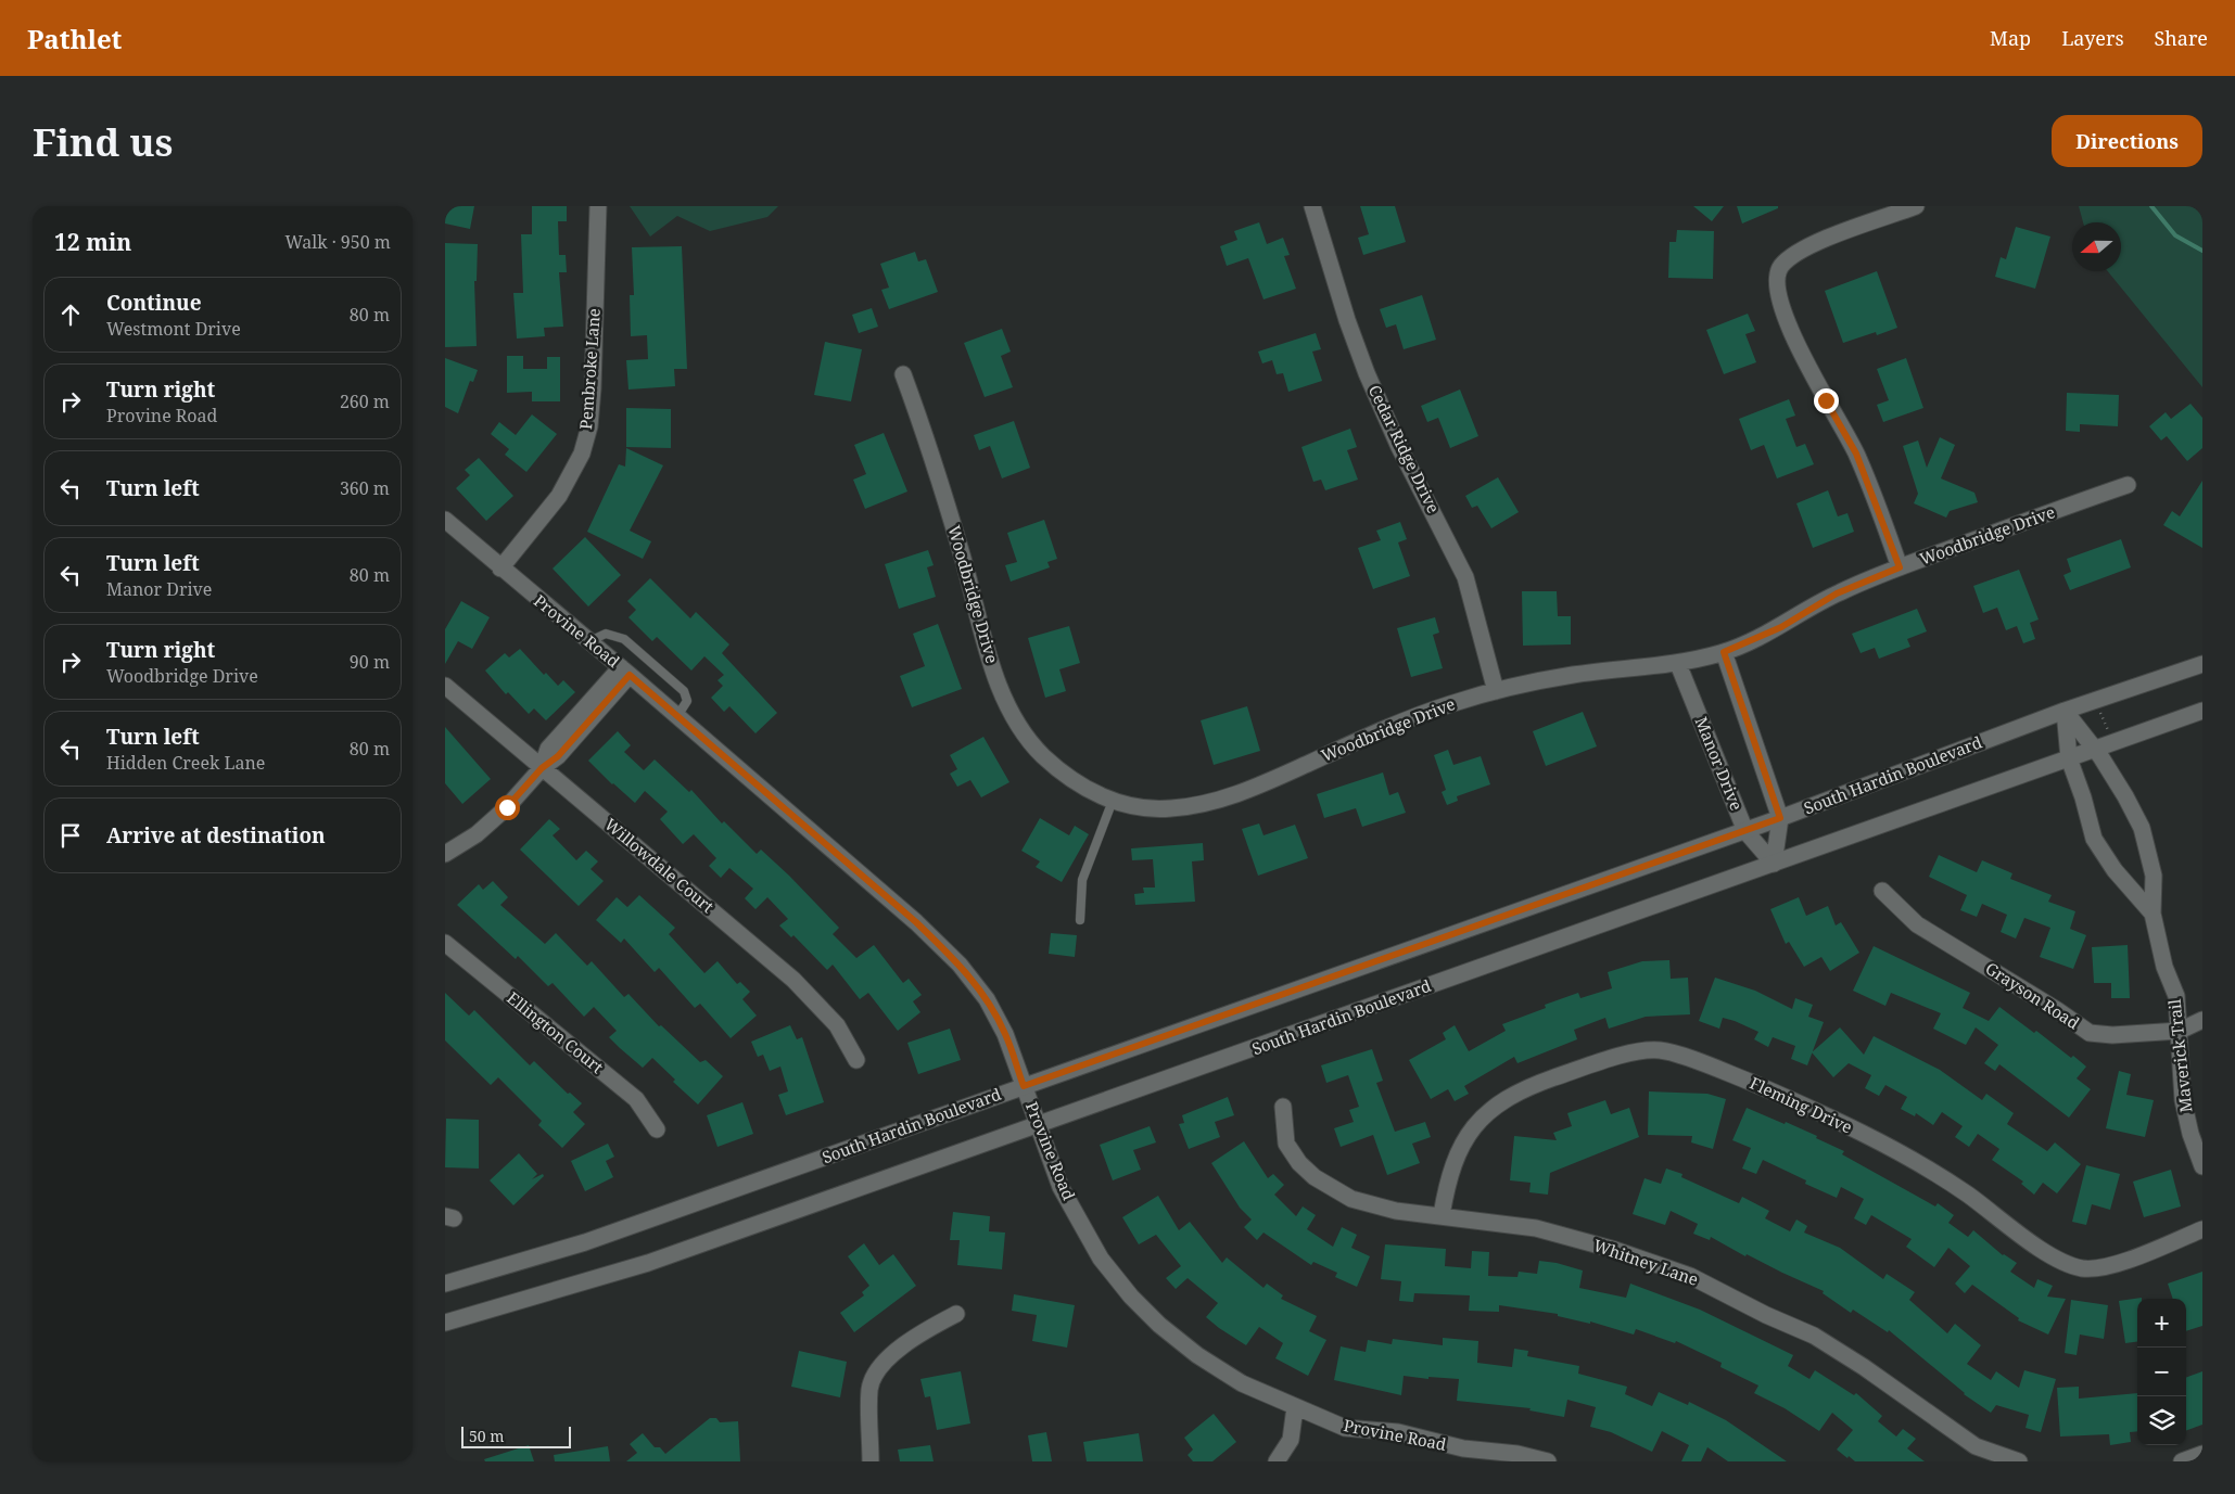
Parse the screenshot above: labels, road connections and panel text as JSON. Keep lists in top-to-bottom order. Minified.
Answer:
{"streets":{"street":["Pembroke Lane","Cedar Ridge Drive","Woodbridge Drive","Provine Road","Manor Drive","South Hardin Boulevard","Willowdale Court","Grayson Road","Ellington Court","Maverick Trail","Fleming Drive","Whitney Lane"]},"crossings":[["Pembroke Lane","Provine Road"],["Cedar Ridge Drive","Woodbridge Drive"],["Woodbridge Drive","Manor Drive"],["Provine Road","South Hardin Boulevard"],["Manor Drive","South Hardin Boulevard"],["South Hardin Boulevard","Maverick Trail"],["Grayson Road","Maverick Trail"],["Fleming Drive","Whitney Lane"]],"scale_bar":"50 m","north":"left","page":{"header":"Pathlet","nav":["Map","Layers","Share"],"buttons":"Directions","title":"Find us","heading":["12 min","Walk · 950 m"],"list":[["Continue","Westmont Drive","80 m"],["Turn right","Provine Road","260 m"],["Turn left","360 m"],["Turn left","Manor Drive","80 m"],["Turn right","Woodbridge Drive","90 m"],["Turn left","Hidden Creek Lane","80 m"],"Arrive at destination"],"map_buttons":["+","−"],"scale":"50 m"}}
